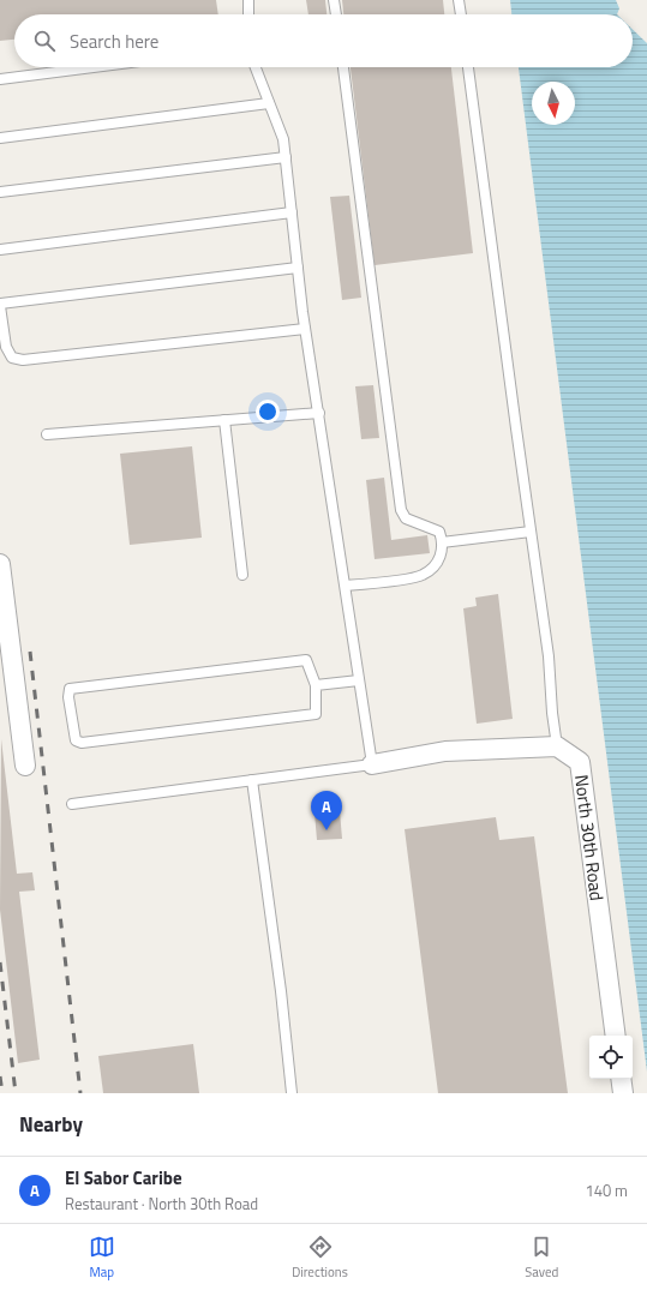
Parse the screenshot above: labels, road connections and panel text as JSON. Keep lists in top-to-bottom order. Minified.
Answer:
{"streets":{"street":["North 30th Road"]},"north":"bottom","page":{"search":"Search here","pins":"A","heading":"Nearby","list":[{"mark":"A","name":"El Sabor Caribe","note":"Restaurant · North 30th Road","value":"140 m"}],"nav":["Map","Directions","Saved"]}}
